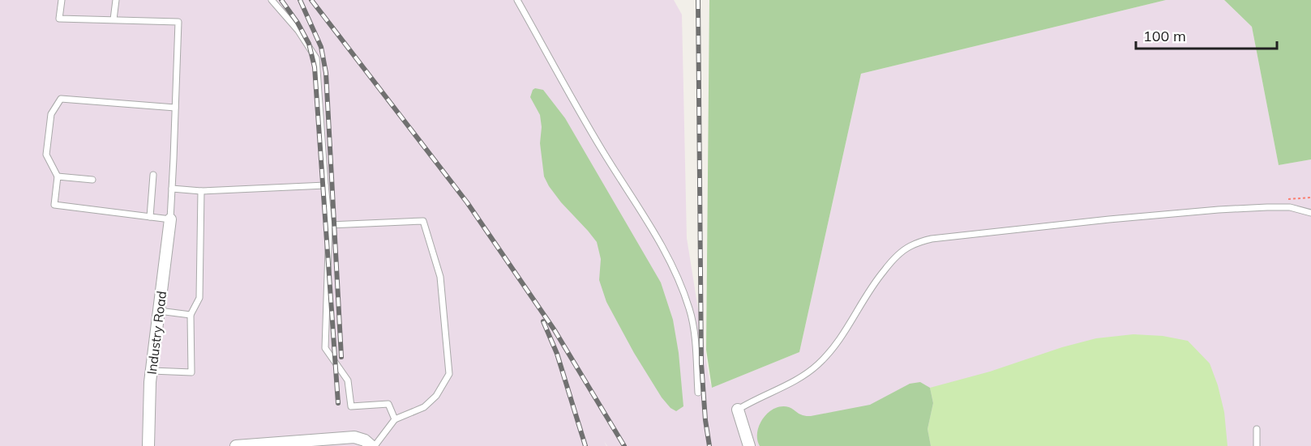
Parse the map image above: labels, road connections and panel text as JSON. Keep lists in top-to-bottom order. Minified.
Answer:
{"streets":{"street":["Industry Road"]},"scale_bar":"100 m"}
